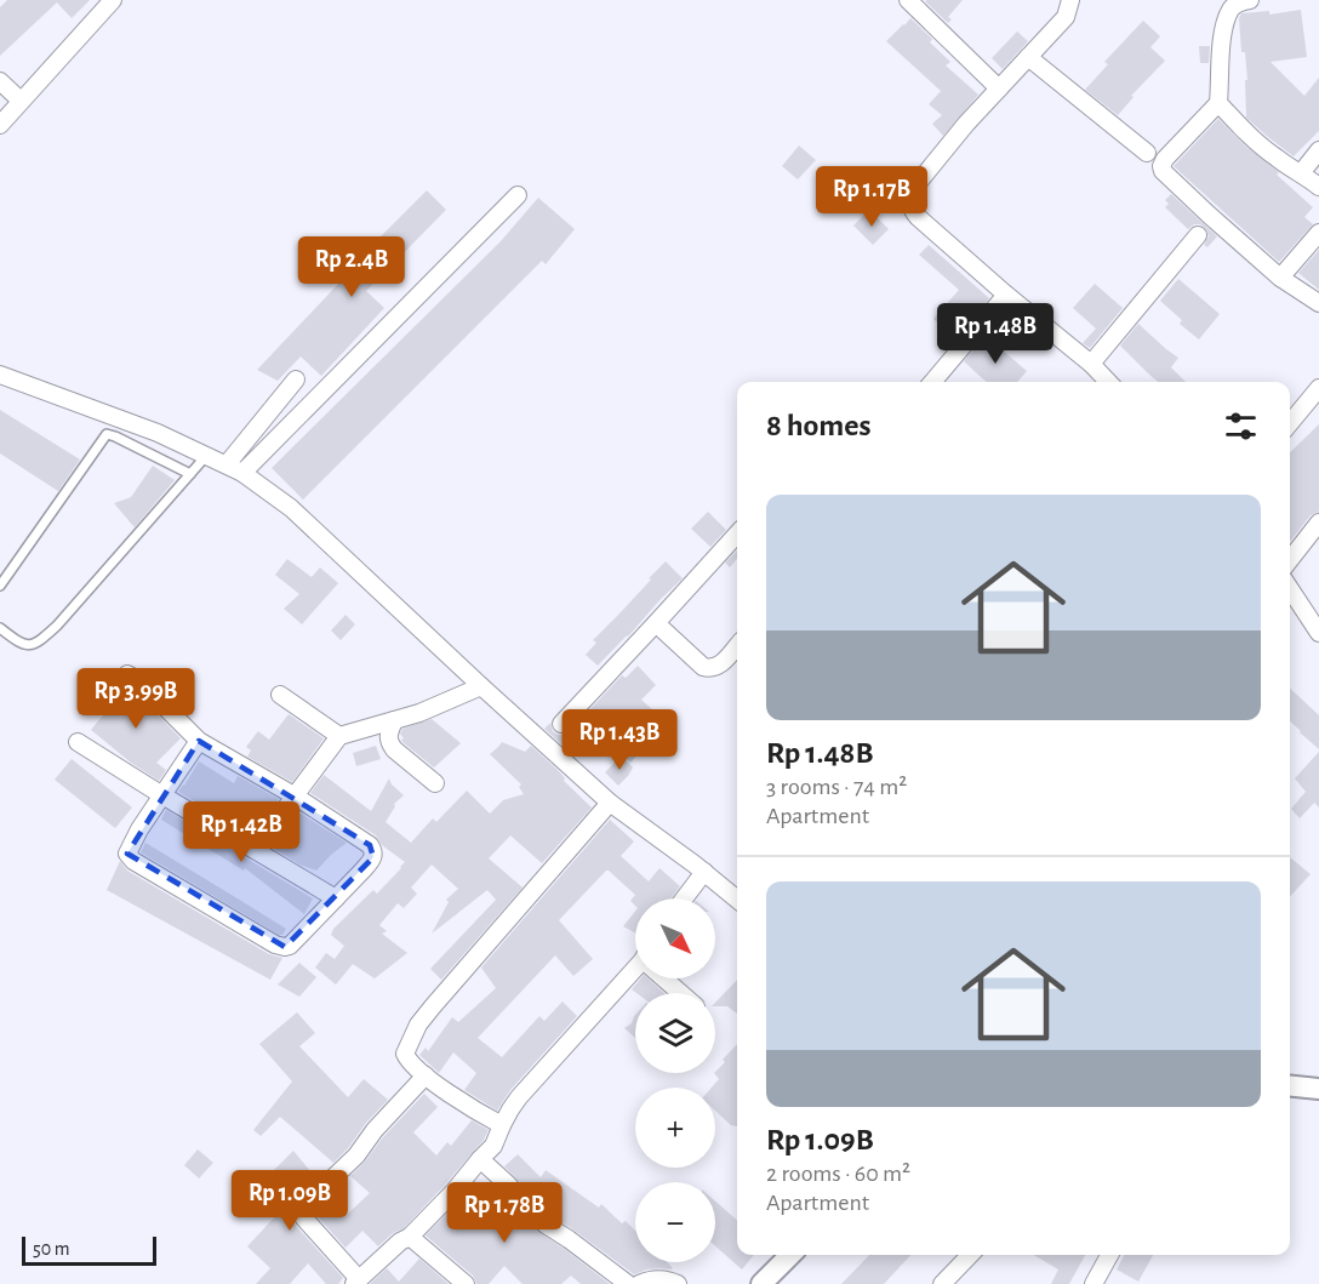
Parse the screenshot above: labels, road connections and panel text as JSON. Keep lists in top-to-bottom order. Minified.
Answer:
{"scale_bar":"50 m","north":"bottom right","page":{"price":["Rp 1.17B","Rp 2.4B","Rp 1.48B","Rp 3.99B","Rp 1.43B","Rp 1.42B","Rp 1.09B","Rp 1.78B"],"heading":"8 homes","list":[{"name":"Rp 1.48B","note":"3 rooms · 74 m² · Apartment"},{"name":"Rp 1.09B","note":"2 rooms · 60 m² · Apartment"}],"map_buttons":["+","−"],"scale":"50 m"}}
